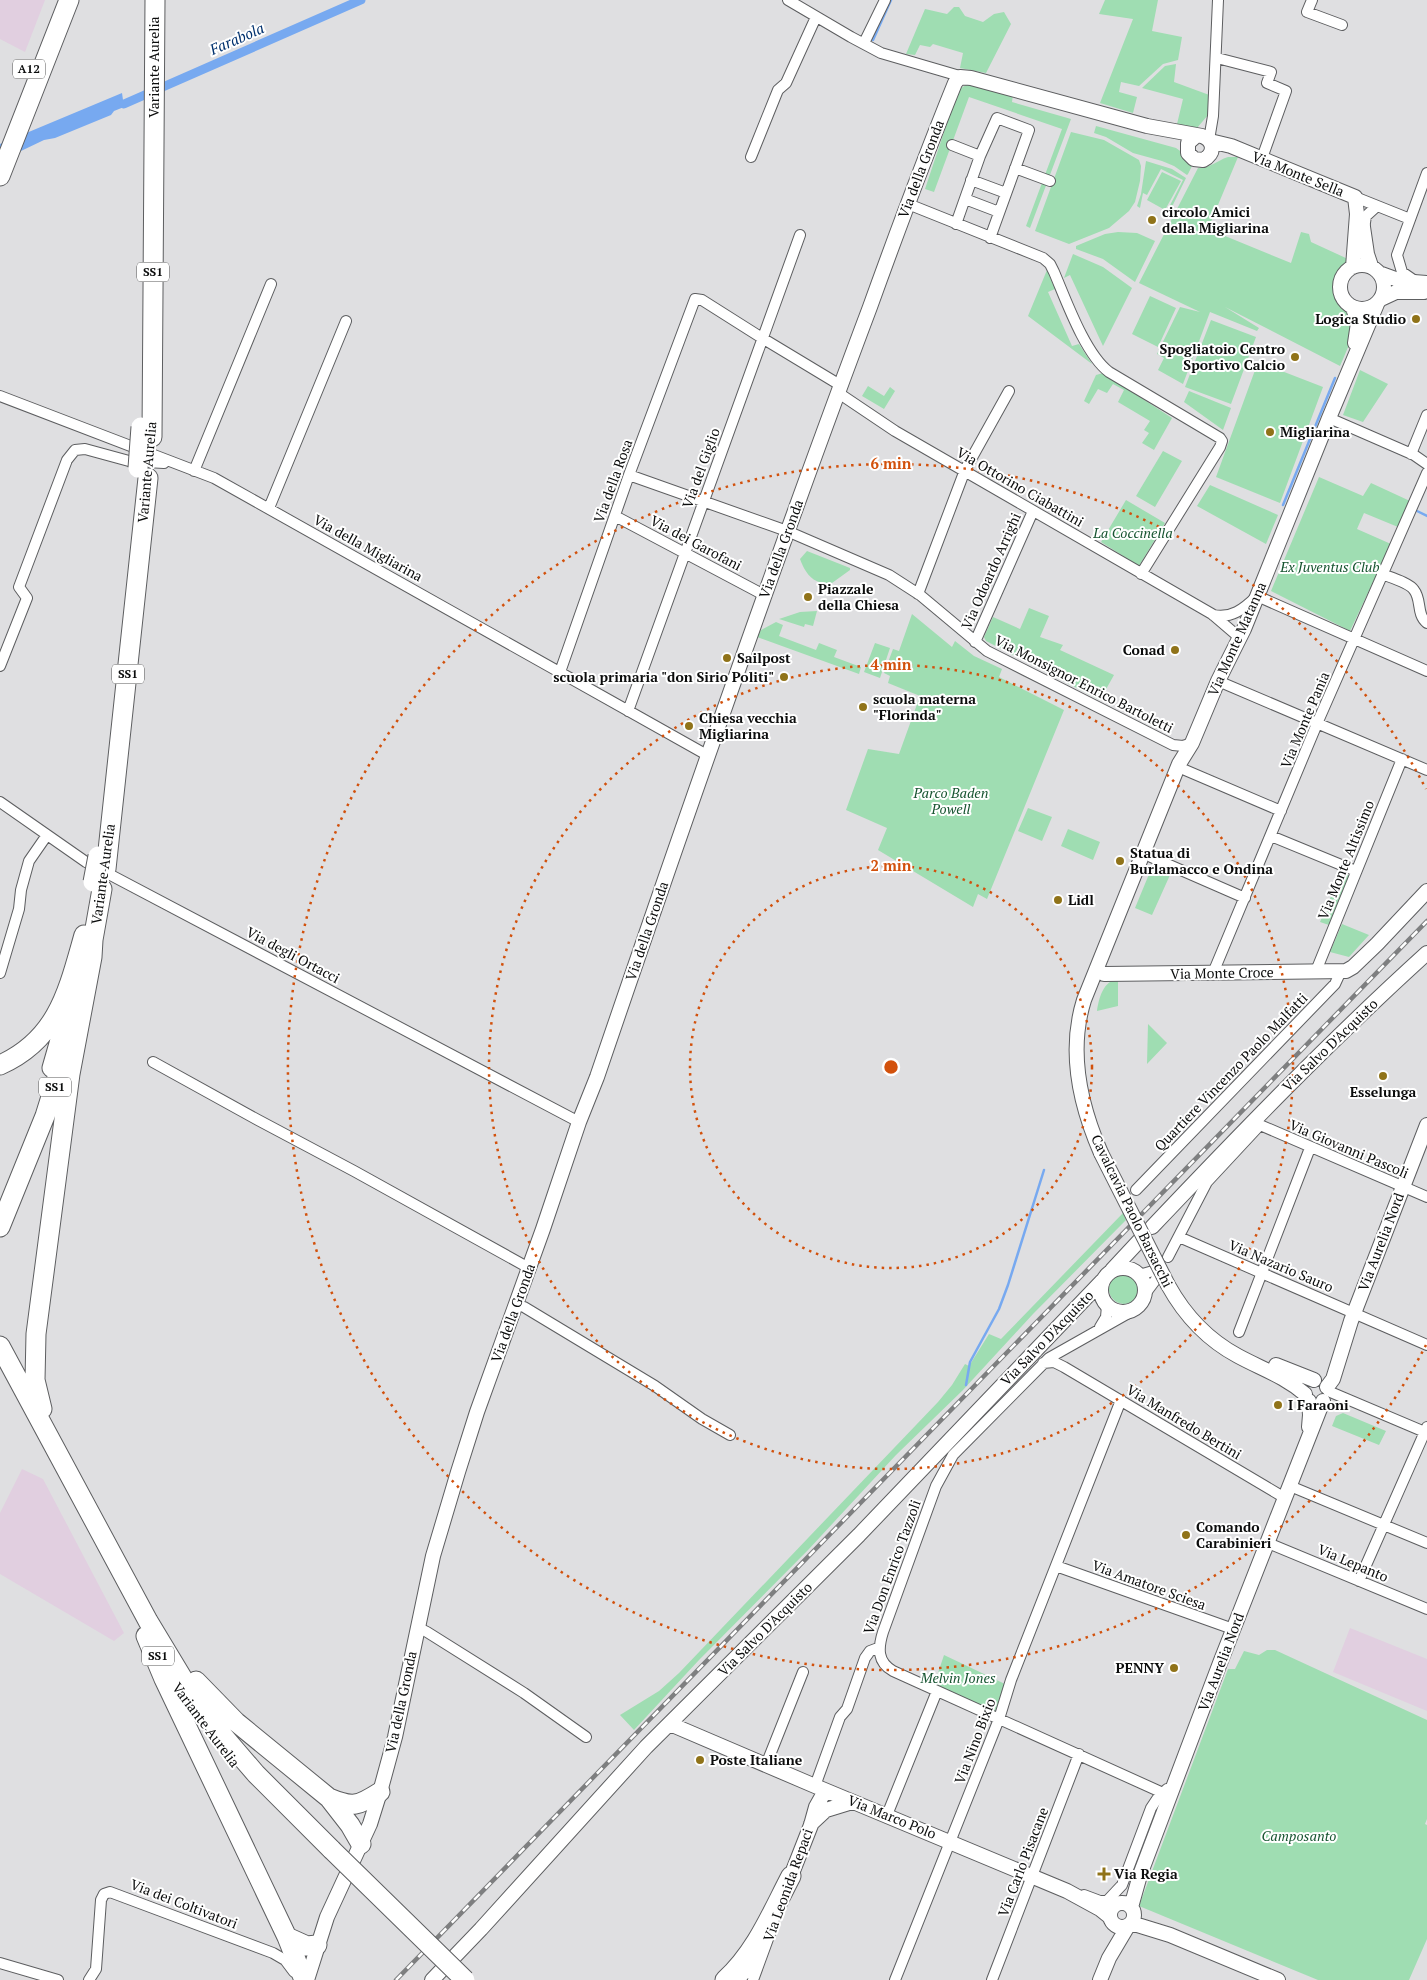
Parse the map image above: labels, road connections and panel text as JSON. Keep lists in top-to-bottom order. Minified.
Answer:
{"streets":{"highway":["Variante Aurelia","A12","SS1"],"street":["Via della Gronda","Via Monte Sella","Via del Giglio","Via della Rosa","Via Ottorino Ciabattini","Via dei Garofani","Via della Migliarina","Via Odoardo Arrighi","Via Monte Matanna","Via Monsignor Enrico Bartoletti","Via Monte Pania","Via Monte Altissimo","Via degli Ortacci","Via Monte Croce","Via Salvo D'Acquisto","Quartiere Vincenzo Paolo Malfatti","Via Giovanni Pascoli","Cavalcavia Paolo Barsacchi","Via Aurelia Nord","Via Nazario Sauro","Via Manfredo Bertini","Via Lepanto","Via Don Enrico Tazzoli","Via Amatore Sciesa","Via Nino Bixio","Via Marco Polo","Via Carlo Pisacane","Via Leonida Repaci","Via dei Coltivatori"]},"crossings":[["Variante Aurelia","SS1"],["Via della Gronda","Via Ottorino Ciabattini"],["Via della Gronda","Via dei Garofani"],["Via della Gronda","Via della Migliarina"],["Via della Gronda","Via Monsignor Enrico Bartoletti"],["Via della Gronda","Via degli Ortacci"],["Via Monte Sella","Via Monte Matanna"],["Via del Giglio","Via Ottorino Ciabattini"],["Via del Giglio","Via dei Garofani"],["Via del Giglio","Via della Migliarina"],["Via del Giglio","Via Monsignor Enrico Bartoletti"],["Via della Rosa","Via Ottorino Ciabattini"],["Via della Rosa","Via dei Garofani"],["Via della Rosa","Via della Migliarina"],["Via della Rosa","Via Monsignor Enrico Bartoletti"],["Via Ottorino Ciabattini","Via Odoardo Arrighi"],["Via Ottorino Ciabattini","Via Monte Matanna"],["Via Odoardo Arrighi","Via Monsignor Enrico Bartoletti"],["Via Monte Matanna","Via Monsignor Enrico Bartoletti"],["Via Monte Matanna","Via Monte Croce"],["Via Monte Matanna","Cavalcavia Paolo Barsacchi"],["Via Monte Pania","Via Monte Croce"],["Via Monte Altissimo","Via Monte Croce"],["Via Monte Croce","Quartiere Vincenzo Paolo Malfatti"],["Via Monte Croce","Cavalcavia Paolo Barsacchi"],["Via Salvo D'Acquisto","Via Don Enrico Tazzoli"],["Via Salvo D'Acquisto","Via Marco Polo"],["Via Giovanni Pascoli","Via Aurelia Nord"],["Via Giovanni Pascoli","Via Nazario Sauro"],["Cavalcavia Paolo Barsacchi","Via Aurelia Nord"],["Via Aurelia Nord","Via Nazario Sauro"],["Via Aurelia Nord","Via Manfredo Bertini"],["Via Aurelia Nord","Via Lepanto"],["Via Aurelia Nord","Via Amatore Sciesa"],["Via Aurelia Nord","Via Marco Polo"],["Via Manfredo Bertini","Via Don Enrico Tazzoli"],["Via Manfredo Bertini","Via Nino Bixio"],["Via Don Enrico Tazzoli","Via Nino Bixio"],["Via Don Enrico Tazzoli","Via Carlo Pisacane"],["Via Amatore Sciesa","Via Nino Bixio"],["Via Nino Bixio","Via Marco Polo"],["Via Marco Polo","Via Carlo Pisacane"],["Via Marco Polo","Via Leonida Repaci"]],"water":["Farabola"],"parks":["La Coccinella","Ex Juventus Club","Parco Baden Powell","Melvin Jones","Camposanto"],"places":{"other":["circolo Amici della Migliarina","Logica Studio","Spogliatoio Centro Sportivo Calcio","Migliarina","Piazzale della Chiesa","Conad","Sailpost","scuola primaria \"don Sirio Politi\"","scuola materna \"Florinda\"","Chiesa vecchia Migliarina","Statua di Burlamacco e Ondina","Lidl","Esselunga","I Faraoni","Comando Carabinieri","PENNY","Poste Italiane"],"health":["Via Regia"]},"rings":["6 min","4 min","2 min"]}
